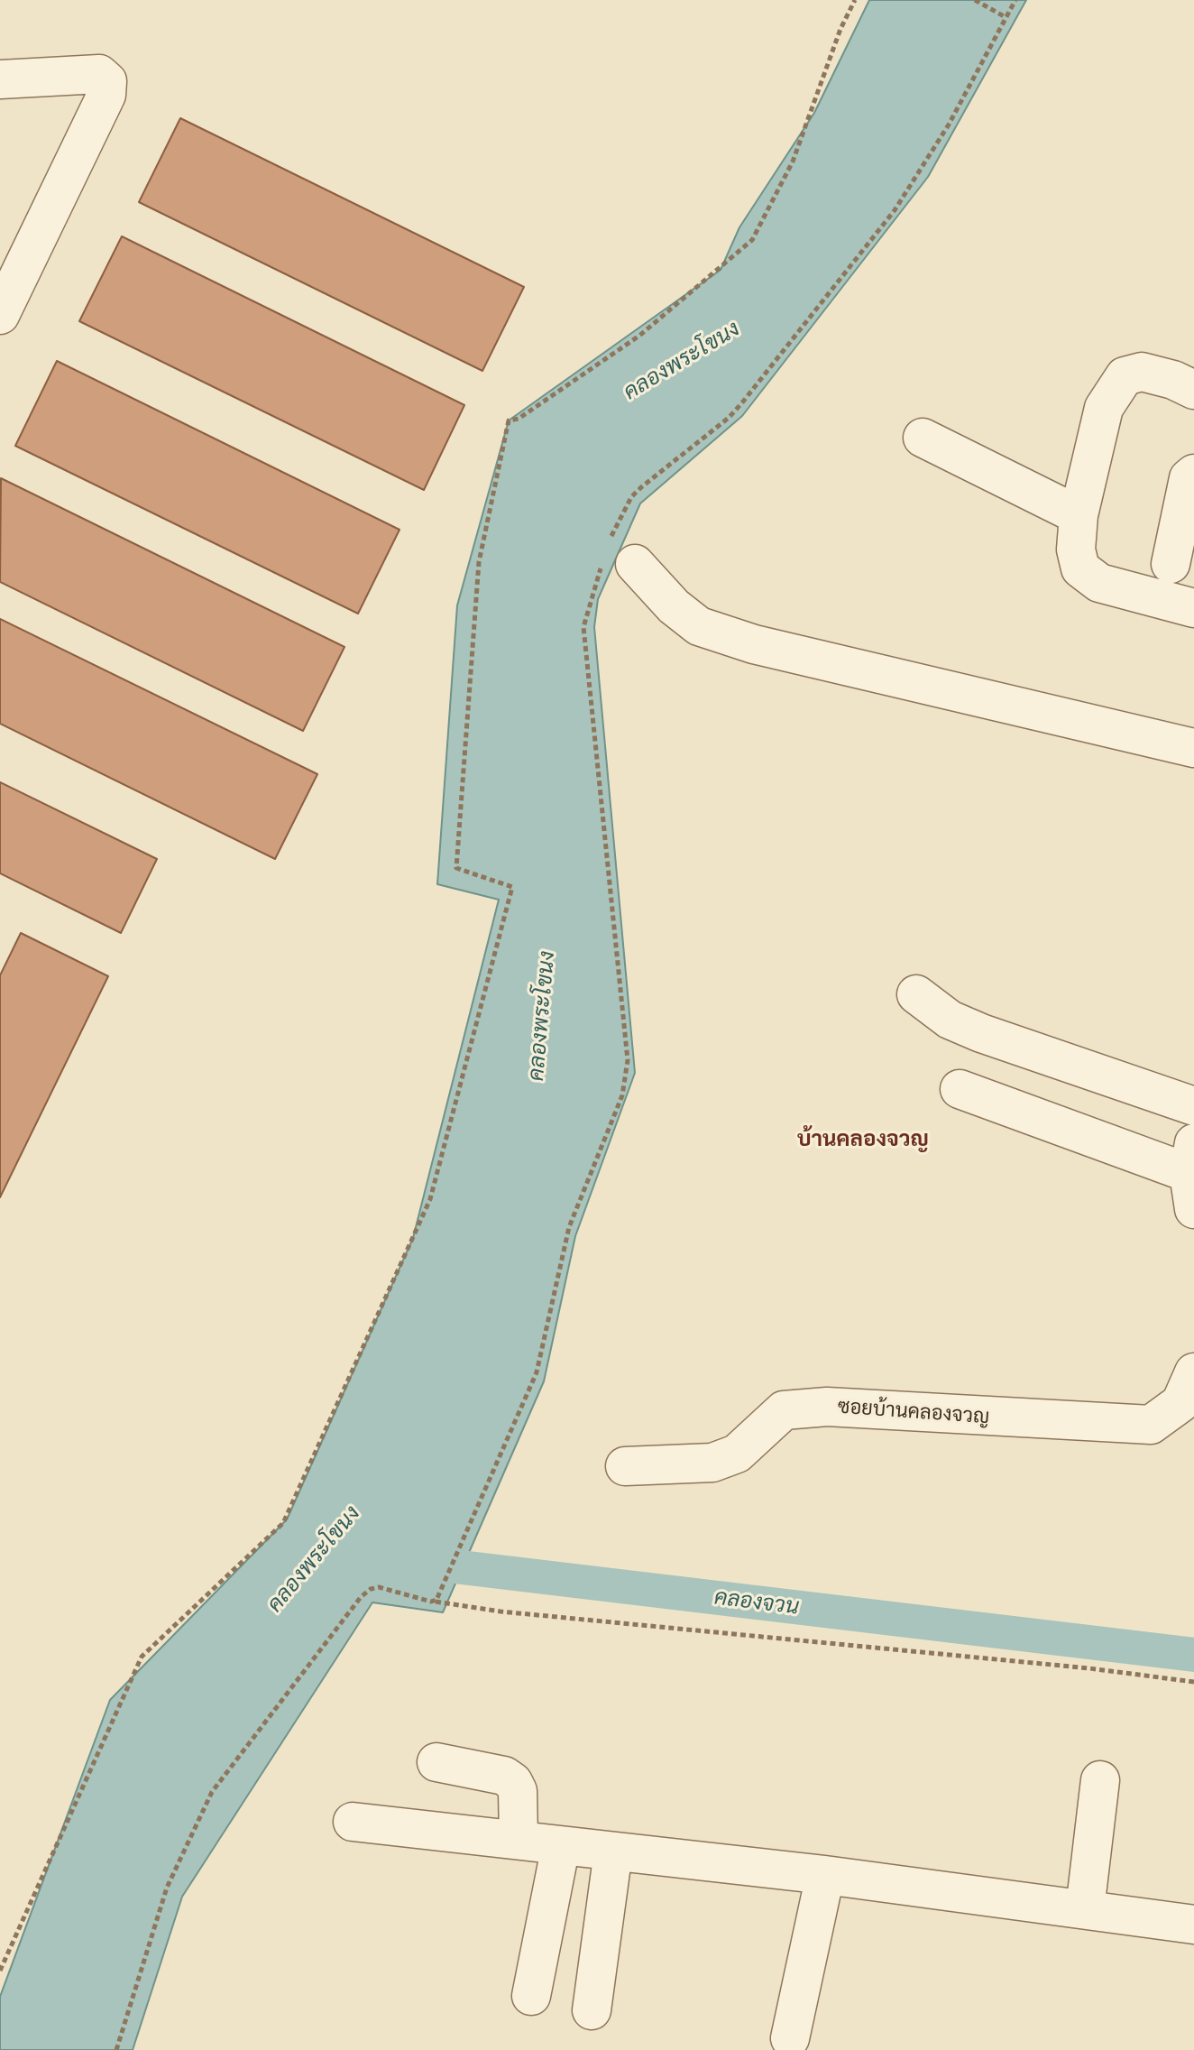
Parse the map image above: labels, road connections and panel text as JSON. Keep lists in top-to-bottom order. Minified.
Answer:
{"streets":{"street":["ซอยบ้านคลองจวญ"]},"districts":["บ้านคลองจวญ"],"water":["คลองพระโขนง","คลองจวน"]}
